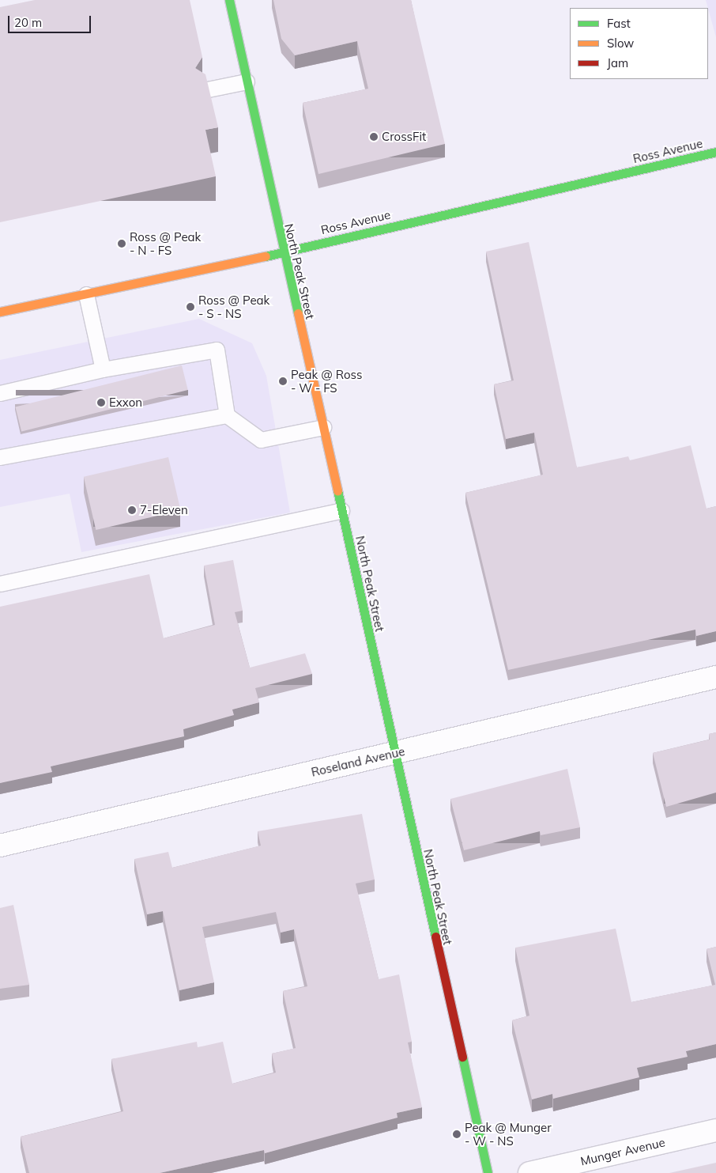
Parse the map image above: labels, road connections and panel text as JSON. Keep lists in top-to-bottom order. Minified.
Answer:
{"streets":{"main road":["Ross Avenue","North Peak Street"],"street":["Roseland Avenue","Munger Avenue"]},"crossings":[["Ross Avenue","North Peak Street"],["North Peak Street","Roseland Avenue"]],"places":["CrossFit","Ross @ Peak - N - FS","Ross @ Peak - S - NS","Peak @ Ross - W - FS","Exxon","7-Eleven","Peak @ Munger - W - NS"],"legend":["Fast","Slow","Jam"],"scale_bar":"20 m"}
